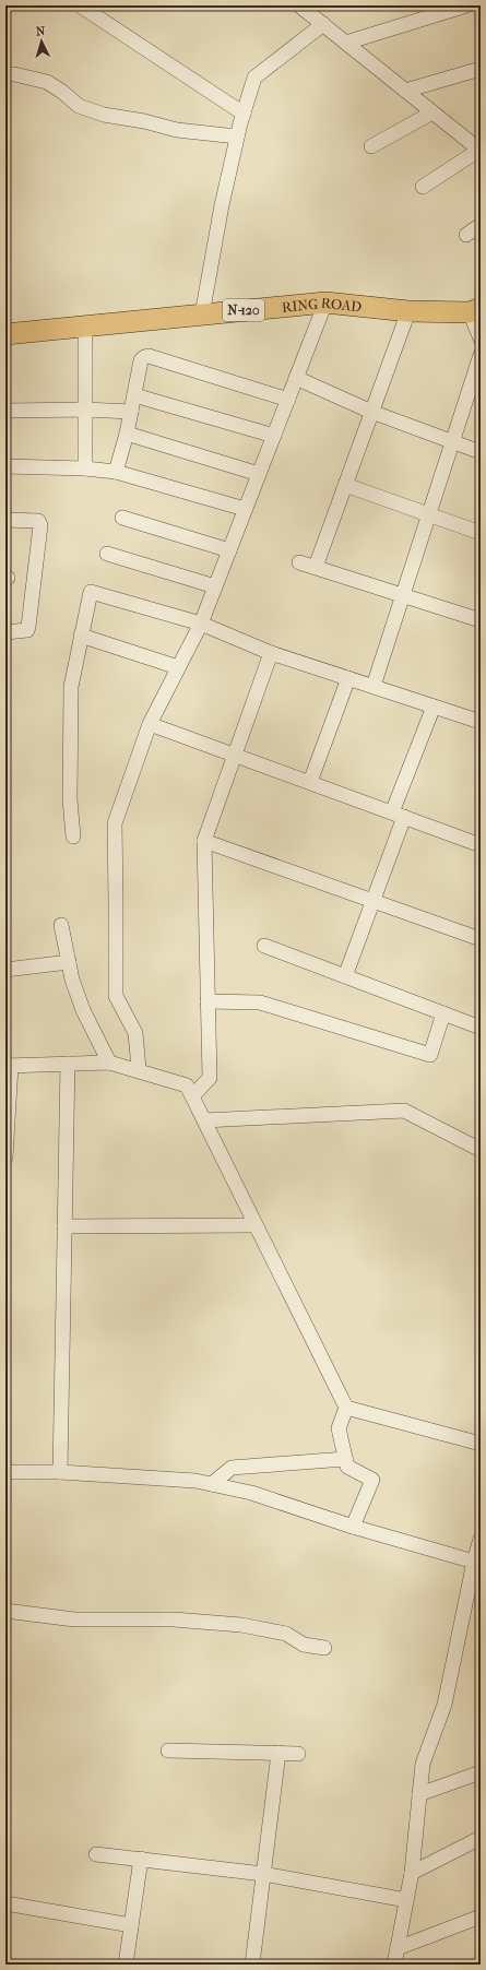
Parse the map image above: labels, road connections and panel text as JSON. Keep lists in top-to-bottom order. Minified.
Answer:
{"streets":{"highway":["RING ROAD","N-120"]},"north":"top"}
